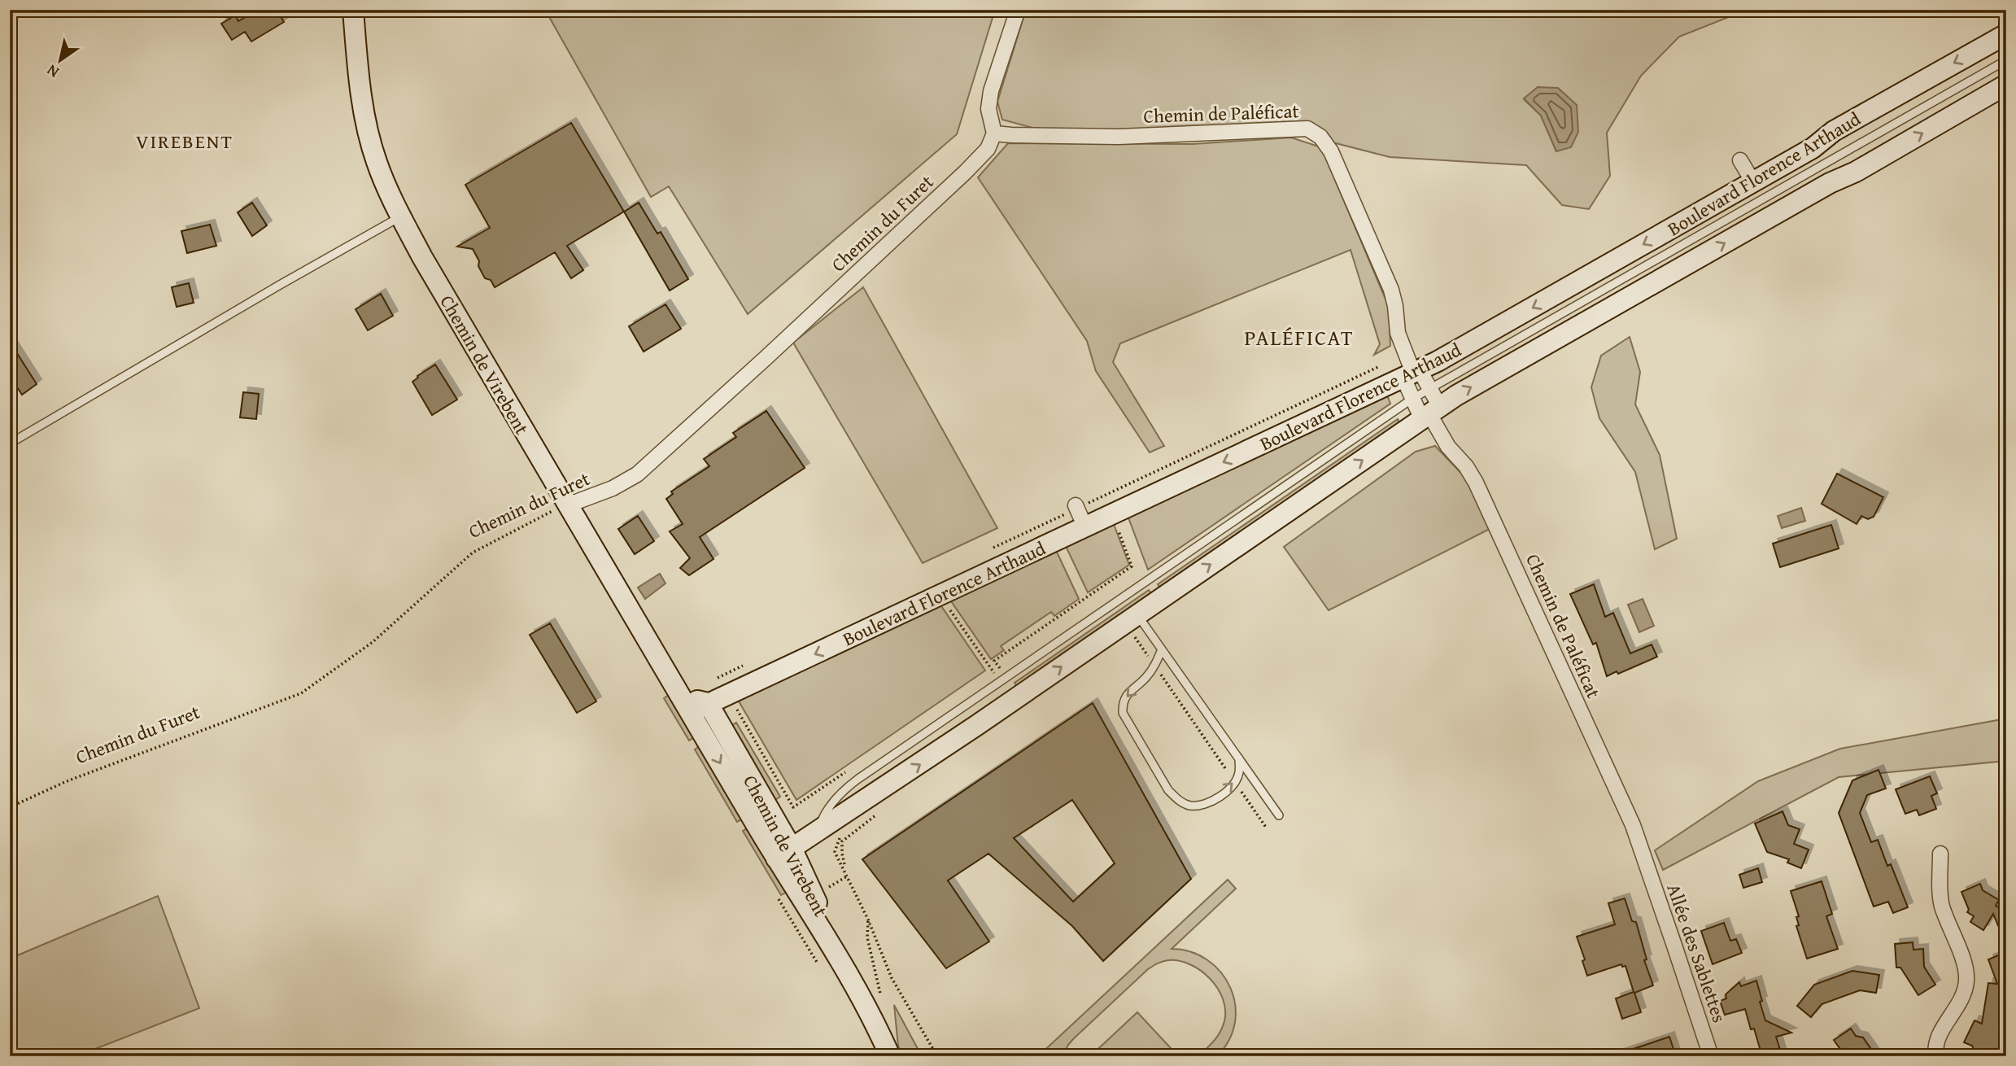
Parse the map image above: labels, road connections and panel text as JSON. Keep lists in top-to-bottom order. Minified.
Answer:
{"streets":{"street":["Chemin de Paléficat","Boulevard Florence Arthaud","Chemin du Furet","Chemin de Virebent","Allée des Sablettes"]},"crossings":[["Chemin de Paléficat","Boulevard Florence Arthaud"],["Chemin de Paléficat","Chemin du Furet"],["Chemin de Paléficat","Allée des Sablettes"],["Boulevard Florence Arthaud","Chemin de Virebent"],["Chemin du Furet","Chemin de Virebent"]],"districts":["VIREBENT","PALÉFICAT"],"north":"bottom left"}
